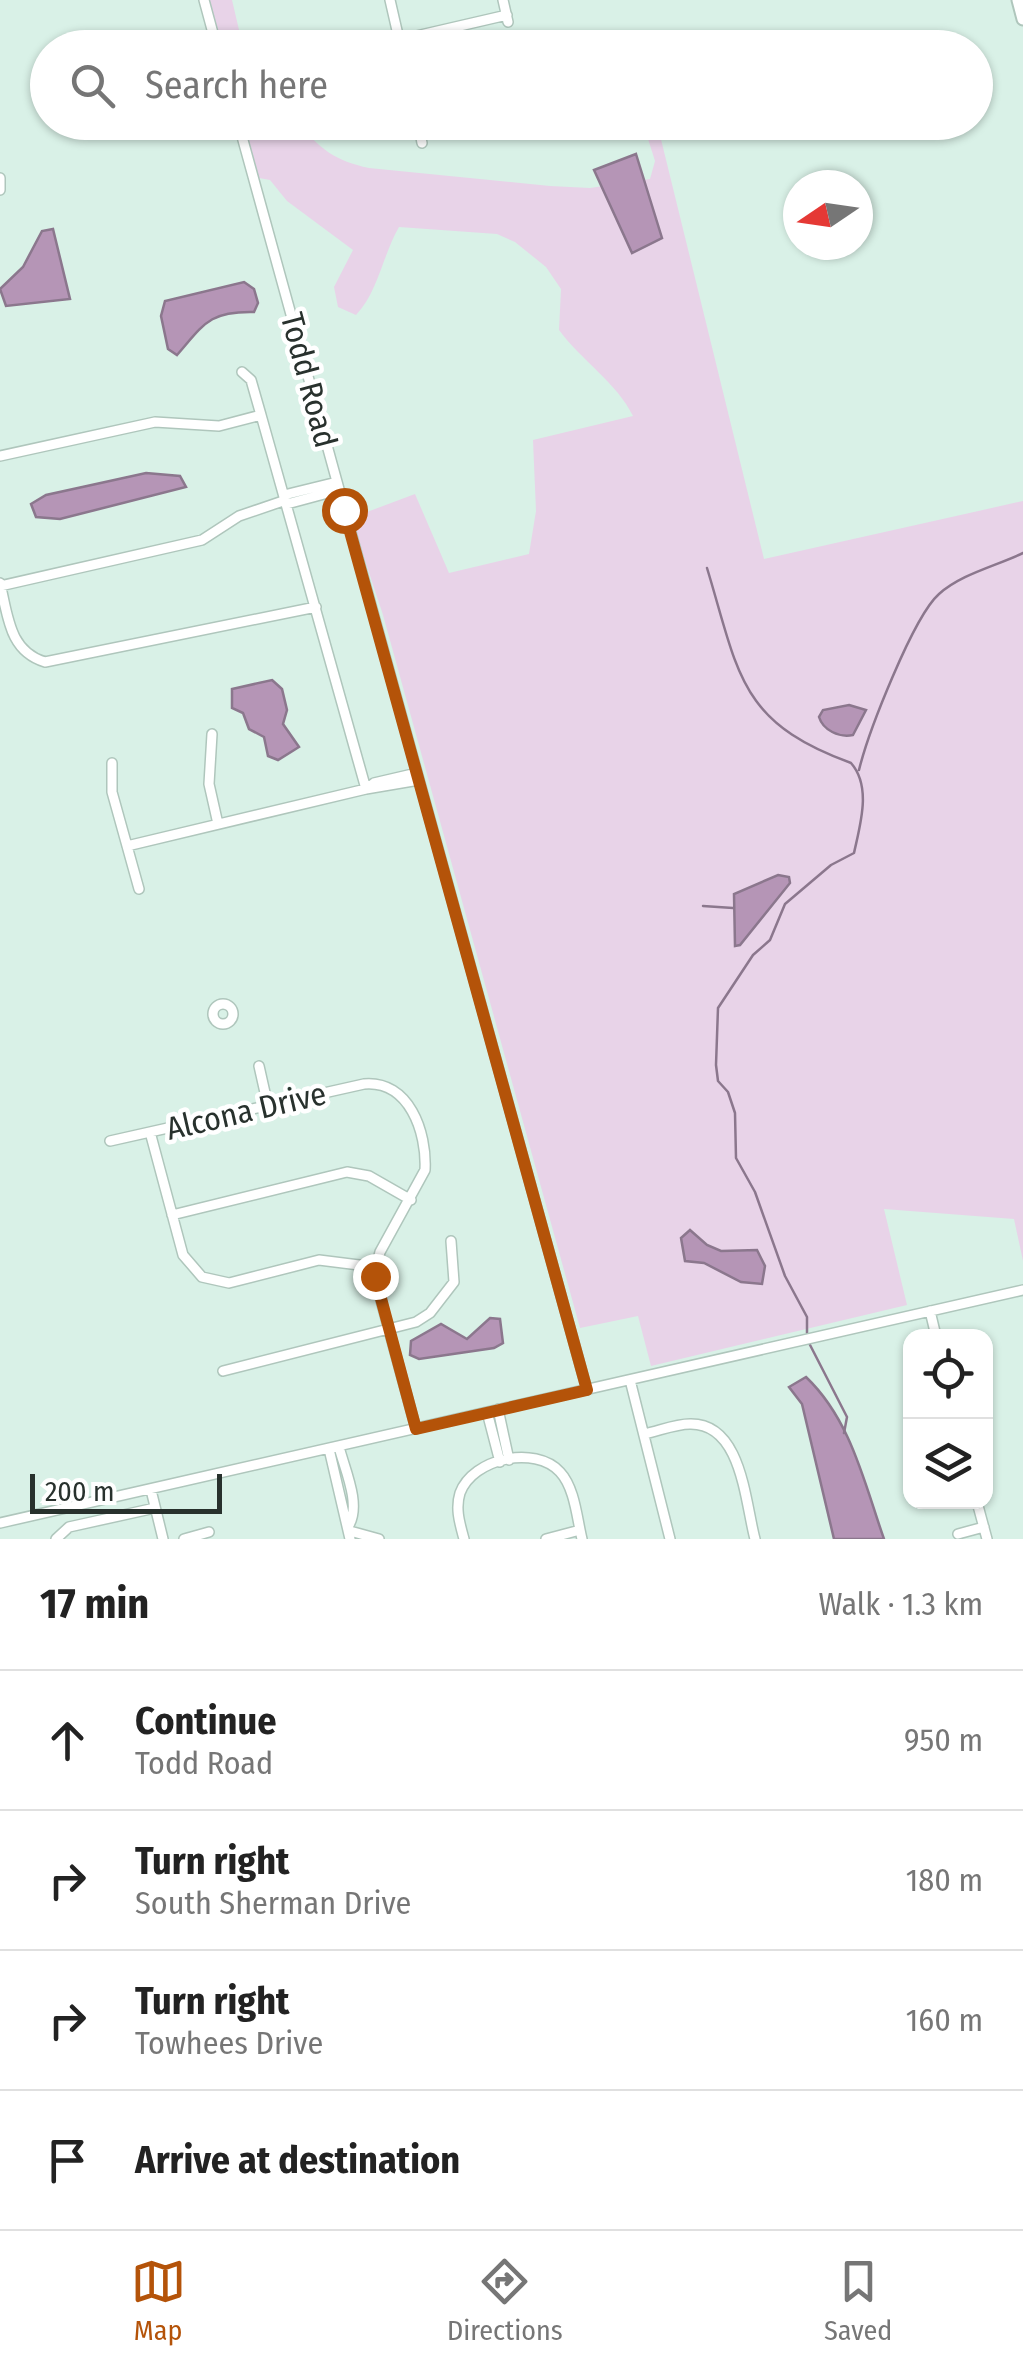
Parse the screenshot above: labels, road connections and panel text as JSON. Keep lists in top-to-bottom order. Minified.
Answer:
{"streets":{"street":["Todd Road","Alcona Drive"]},"scale_bar":"200 m","north":"left","page":{"search":"Search here","scale":"200 m","heading":["17 min","Walk · 1.3 km"],"list":[["Continue","Todd Road","950 m"],["Turn right","South Sherman Drive","180 m"],["Turn right","Towhees Drive","160 m"],"Arrive at destination"],"nav":["Map","Directions","Saved"]}}
